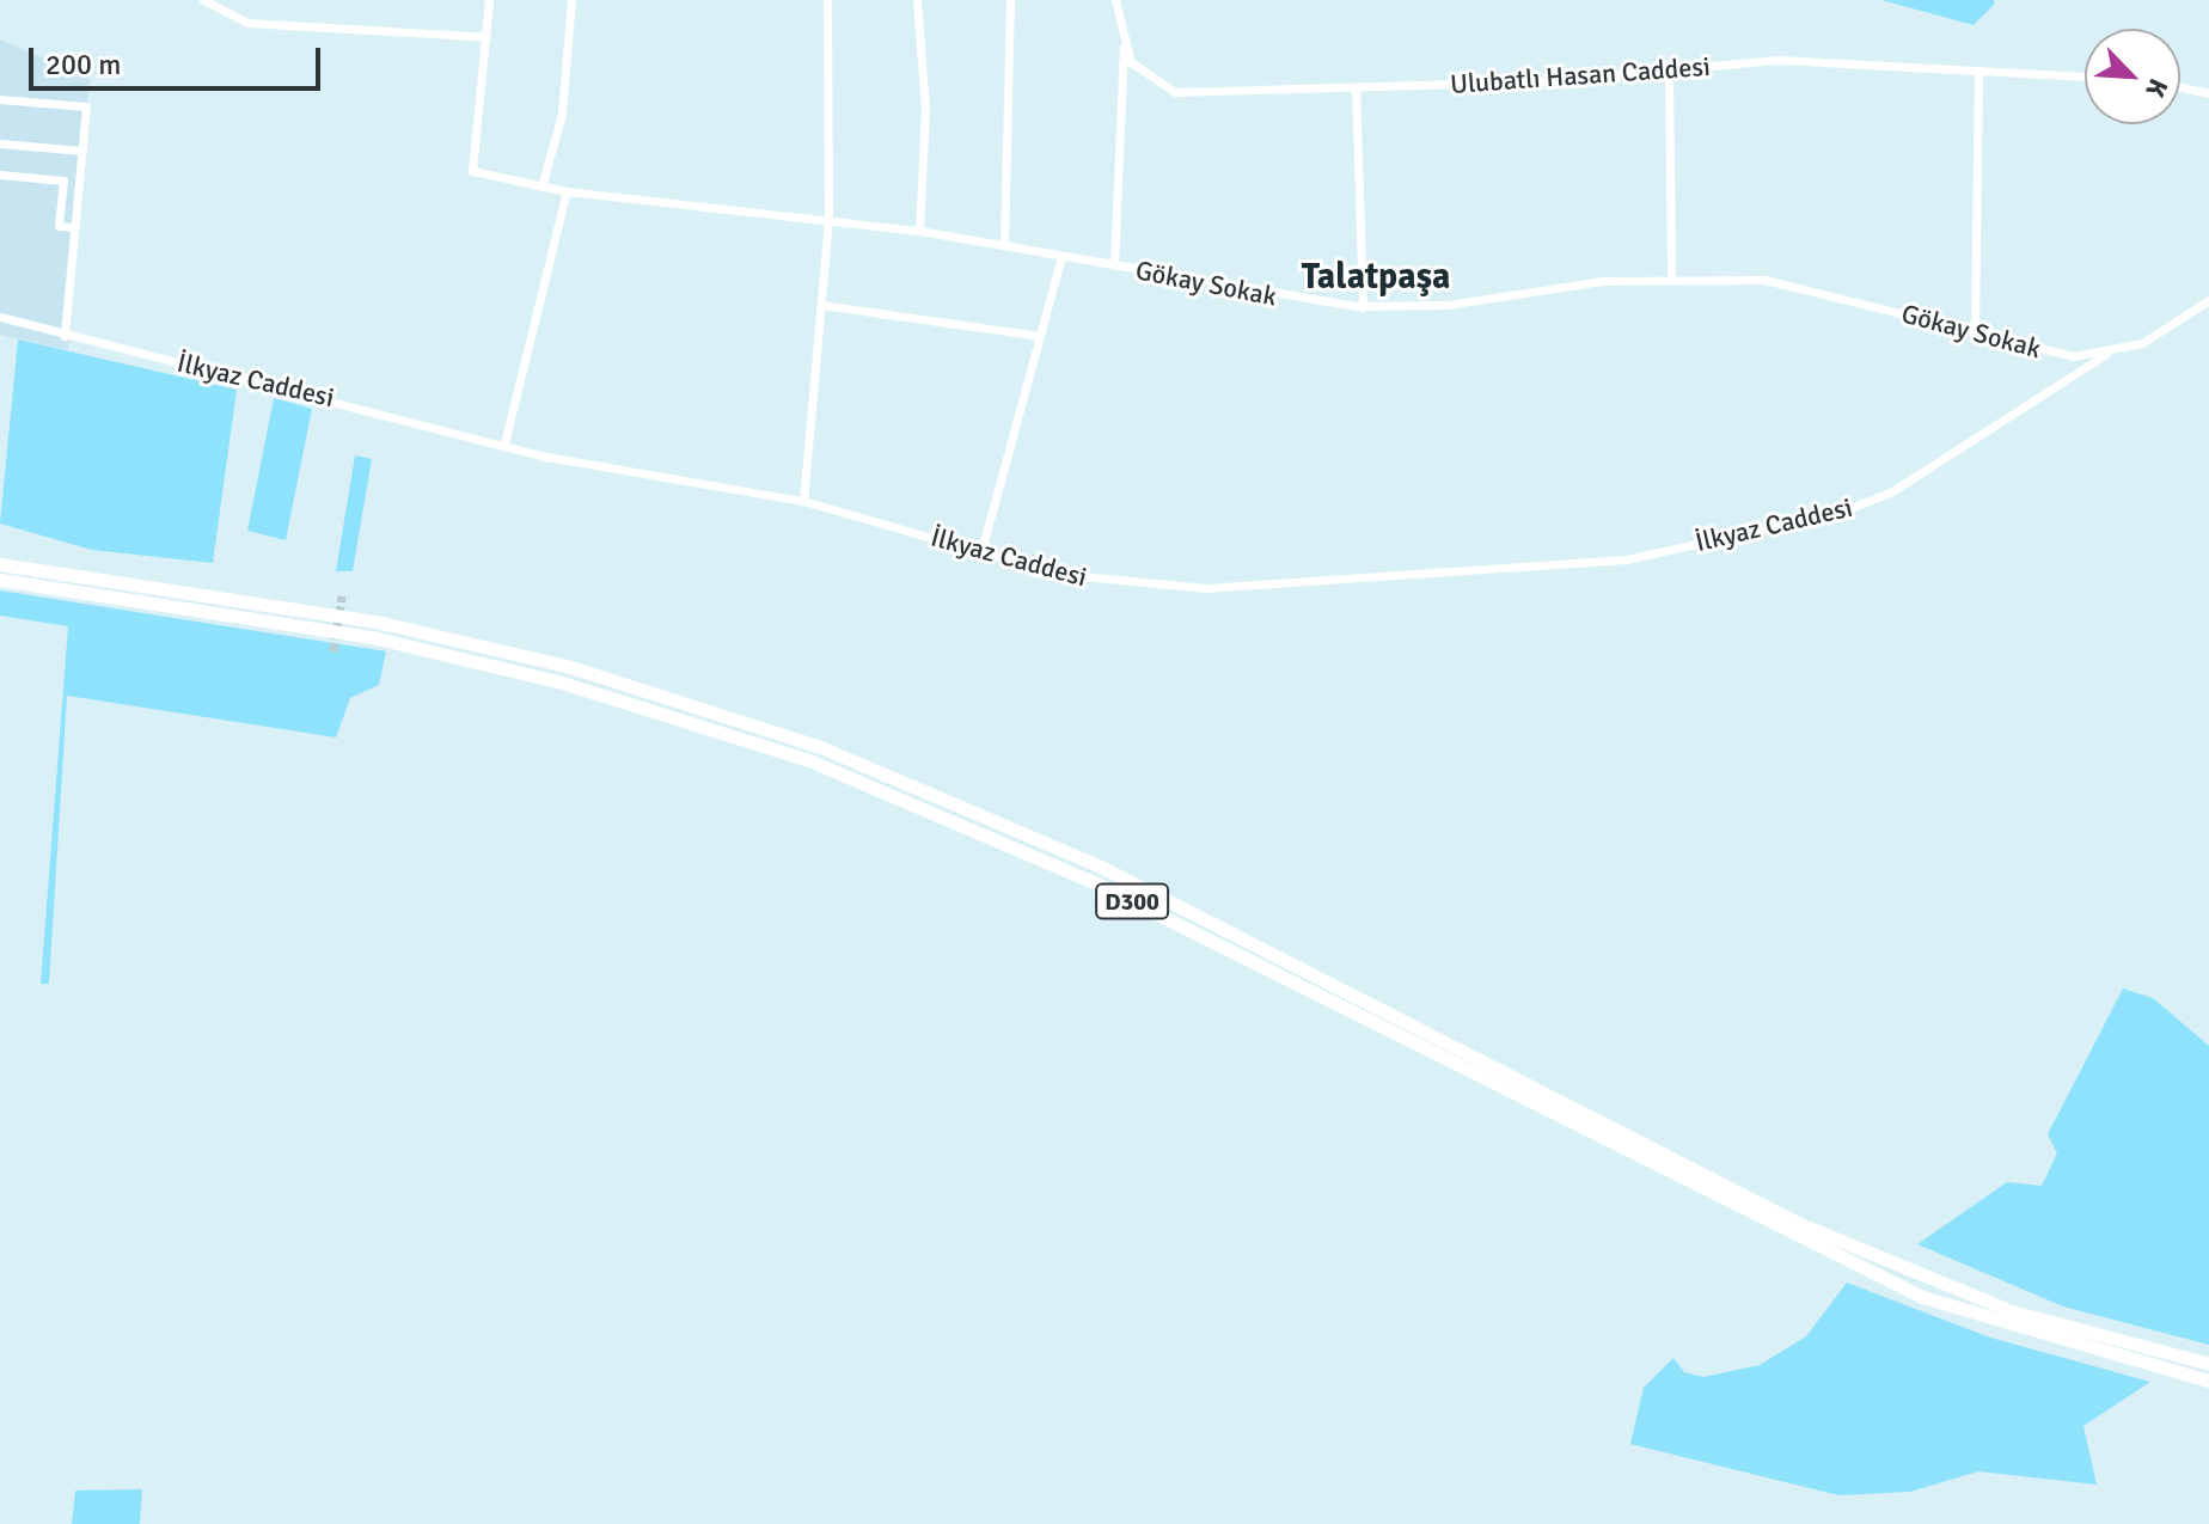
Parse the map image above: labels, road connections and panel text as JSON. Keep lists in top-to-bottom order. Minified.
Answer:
{"streets":{"highway":["D300"],"street":["Ulubatlı Hasan Caddesi","Gökay Sokak","İlkyaz Caddesi"]},"crossings":[["Gökay Sokak","İlkyaz Caddesi"]],"districts":["Talatpaşa"],"scale_bar":"200 m","north":"bottom right"}
